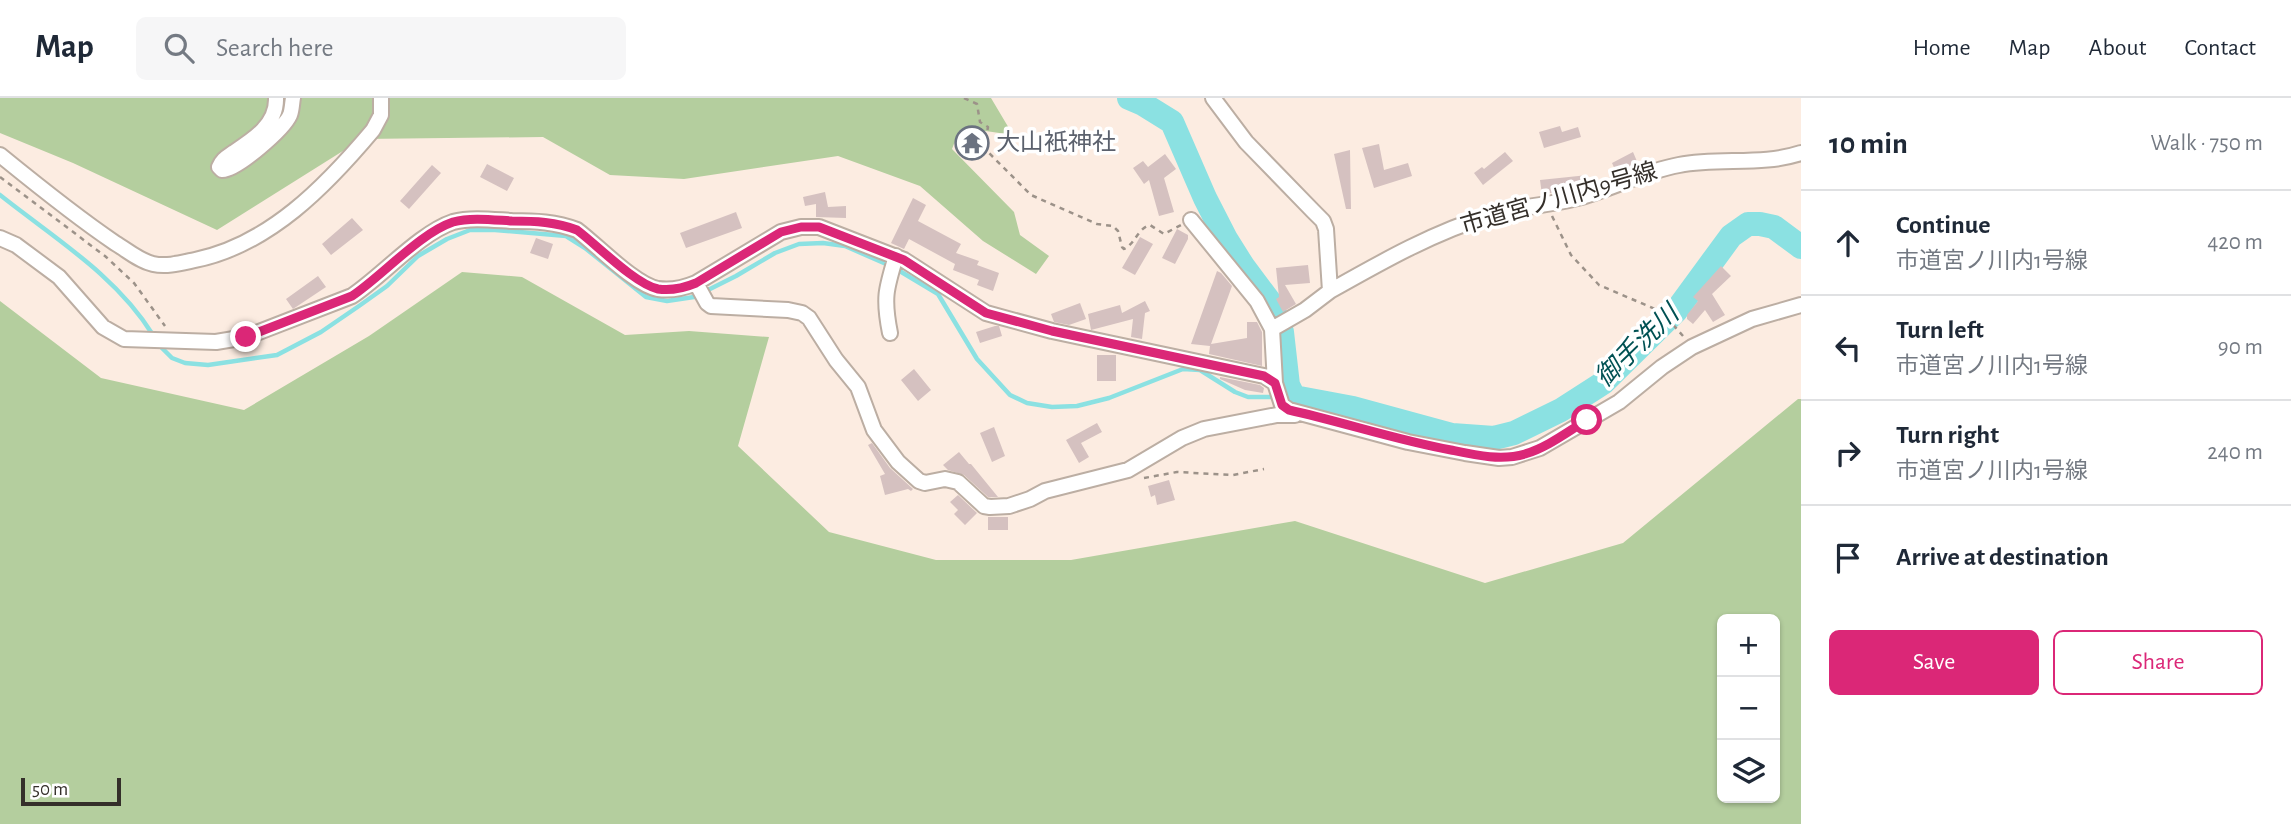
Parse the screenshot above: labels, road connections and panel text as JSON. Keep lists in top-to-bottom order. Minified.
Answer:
{"streets":{"street":["市道宮ノ川内9号線"]},"water":["御手洗川"],"places":{"temple":["大山衹神社"]},"scale_bar":"50 m","page":{"header":"Map","search":"Search here","nav":["Home","Map","About","Contact"],"heading":["10 min","Walk · 750 m"],"list":[["Continue","市道宮ノ川内1号線","420 m"],["Turn left","市道宮ノ川内1号線","90 m"],["Turn right","市道宮ノ川内1号線","240 m"],"Arrive at destination"],"buttons":["Save","Share"],"map_buttons":["+","−"],"scale":"50 m"}}
